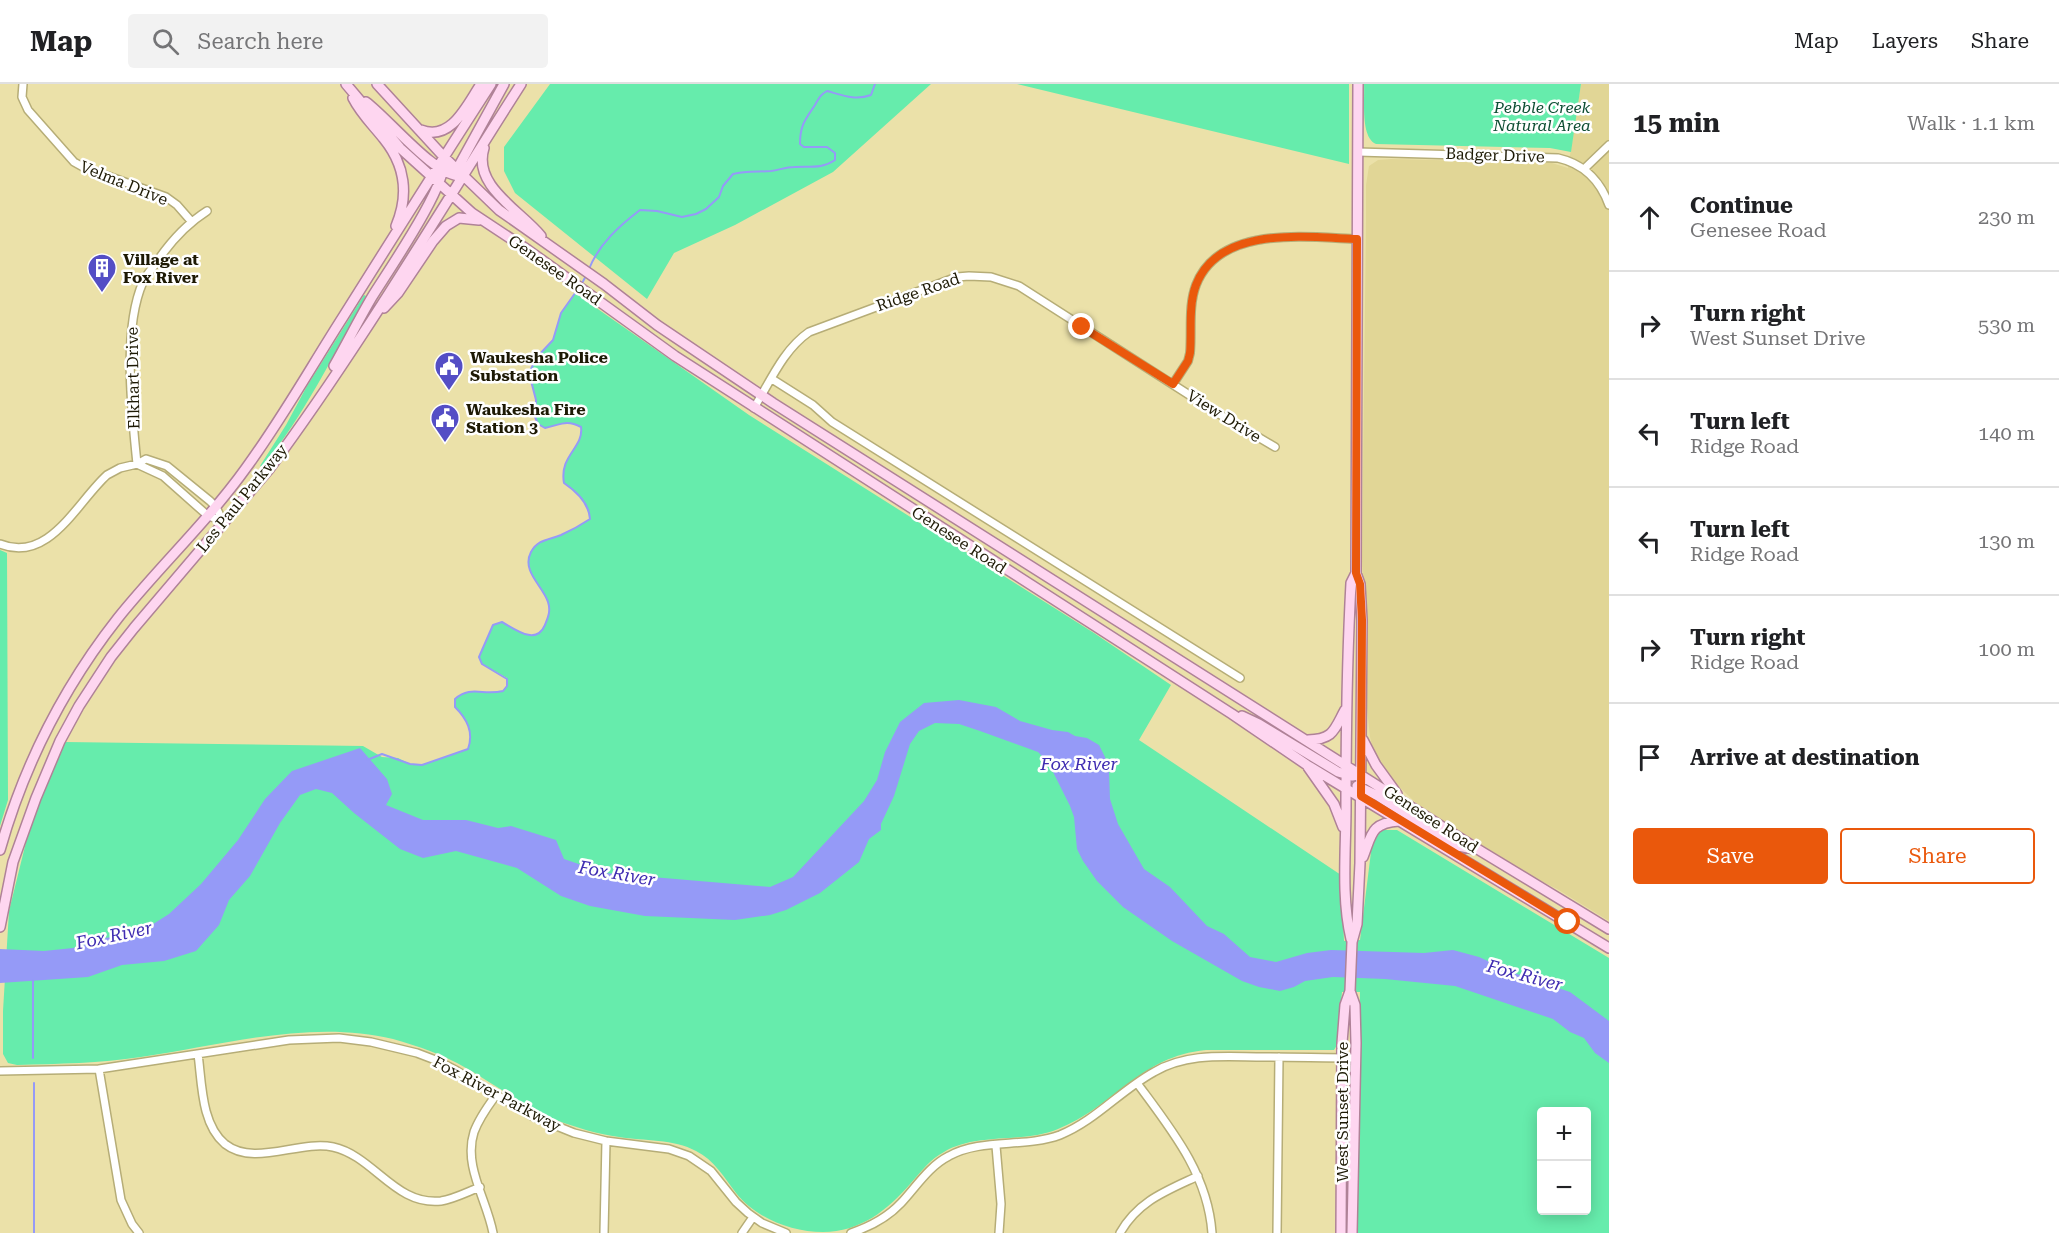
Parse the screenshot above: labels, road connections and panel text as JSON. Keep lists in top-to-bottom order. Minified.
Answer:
{"streets":{"main road":["Genesee Road","Les Paul Parkway","West Sunset Drive"],"street":["Badger Drive","Velma Drive","Ridge Road","Elkhart Drive","View Drive","Fox River Parkway"]},"crossings":[["Badger Drive","West Sunset Drive"],["Velma Drive","Elkhart Drive"],["Genesee Road","Ridge Road"],["Genesee Road","Les Paul Parkway"],["Genesee Road","West Sunset Drive"],["Ridge Road","View Drive"]],"water":["Fox River"],"parks":["Pebble Creek Natural Area"],"places":{"building":["Village at Fox River"],"public building":["Waukesha Police Substation","Waukesha Fire Station 3"]},"page":{"header":"Map","search":"Search here","nav":["Map","Layers","Share"],"heading":["15 min","Walk · 1.1 km"],"list":[["Continue","Genesee Road","230 m"],["Turn right","West Sunset Drive","530 m"],["Turn left","Ridge Road","140 m"],["Turn left","Ridge Road","130 m"],["Turn right","Ridge Road","100 m"],"Arrive at destination"],"buttons":["Save","Share"],"map_buttons":["+","−"]}}
